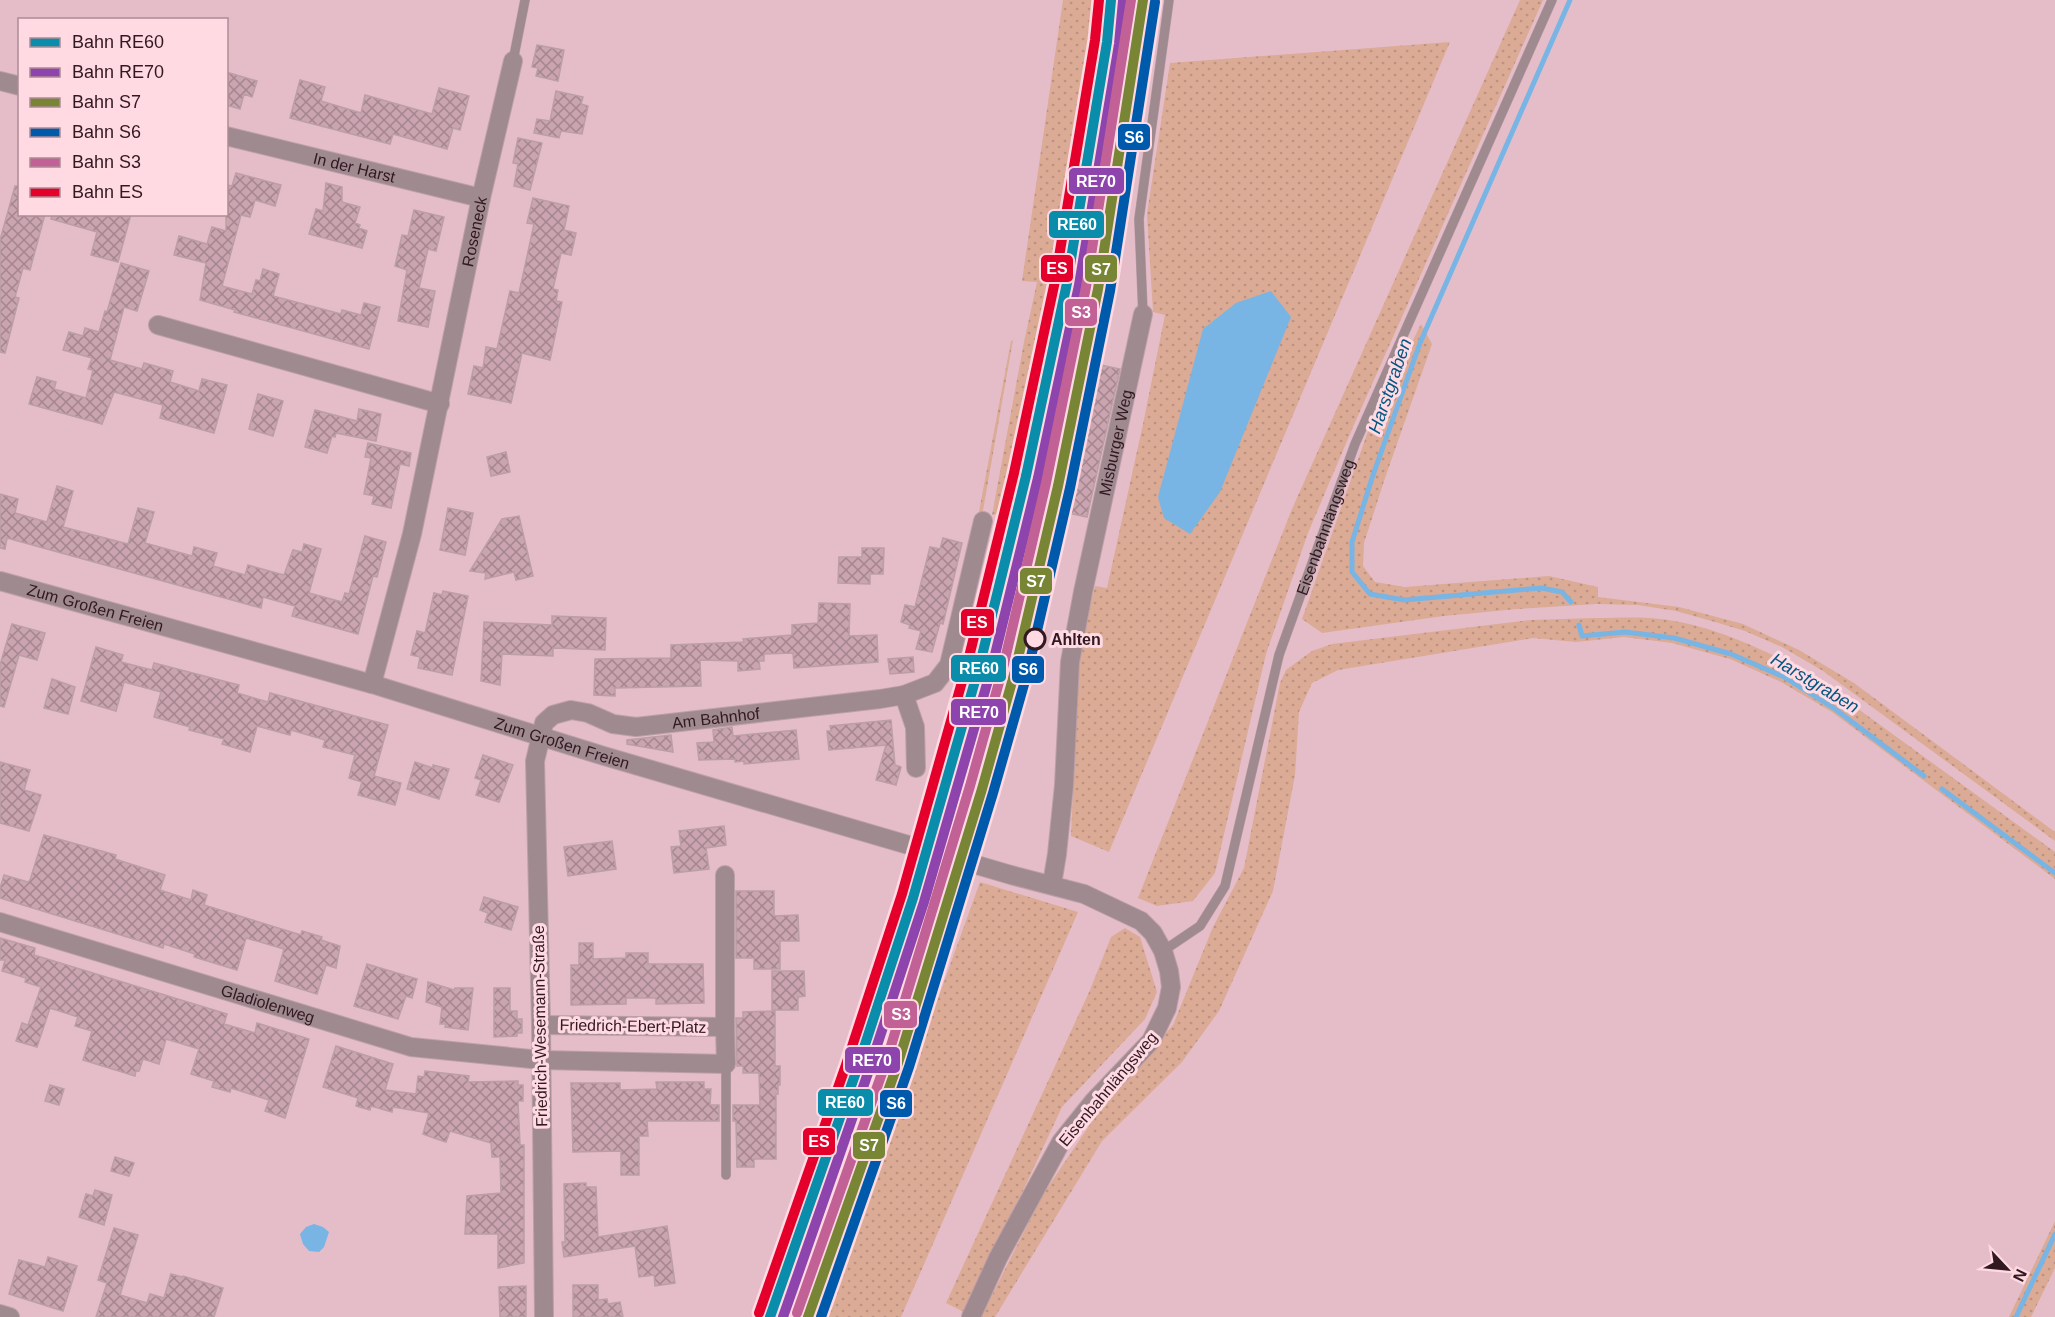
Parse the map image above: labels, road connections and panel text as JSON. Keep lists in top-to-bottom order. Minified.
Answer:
{"streets":{"street":["In der Harst","Roseneck","Misburger Weg","Eisenbahnlängsweg","Zum Großen Freien","Am Bahnhof","Gladiolenweg","Friedrich-Wesemann-Straße","Friedrich-Ebert-Platz"]},"crossings":[["In der Harst","Roseneck"],["Roseneck","Zum Großen Freien"],["Misburger Weg","Zum Großen Freien"],["Eisenbahnlängsweg","Zum Großen Freien"],["Zum Großen Freien","Am Bahnhof"],["Zum Großen Freien","Friedrich-Wesemann-Straße"],["Am Bahnhof","Friedrich-Wesemann-Straße"],["Gladiolenweg","Friedrich-Wesemann-Straße"],["Friedrich-Wesemann-Straße","Friedrich-Ebert-Platz"]],"water":["Harstgraben"],"places":["Ahlten"],"lines":["rail line RE60","rail line S7","rail line S3","rail line ES","rail line RE70","rail line S6"],"legend":["Bahn RE60","Bahn RE70","Bahn S7","Bahn S6","Bahn S3","Bahn ES"],"north":"bottom right"}
